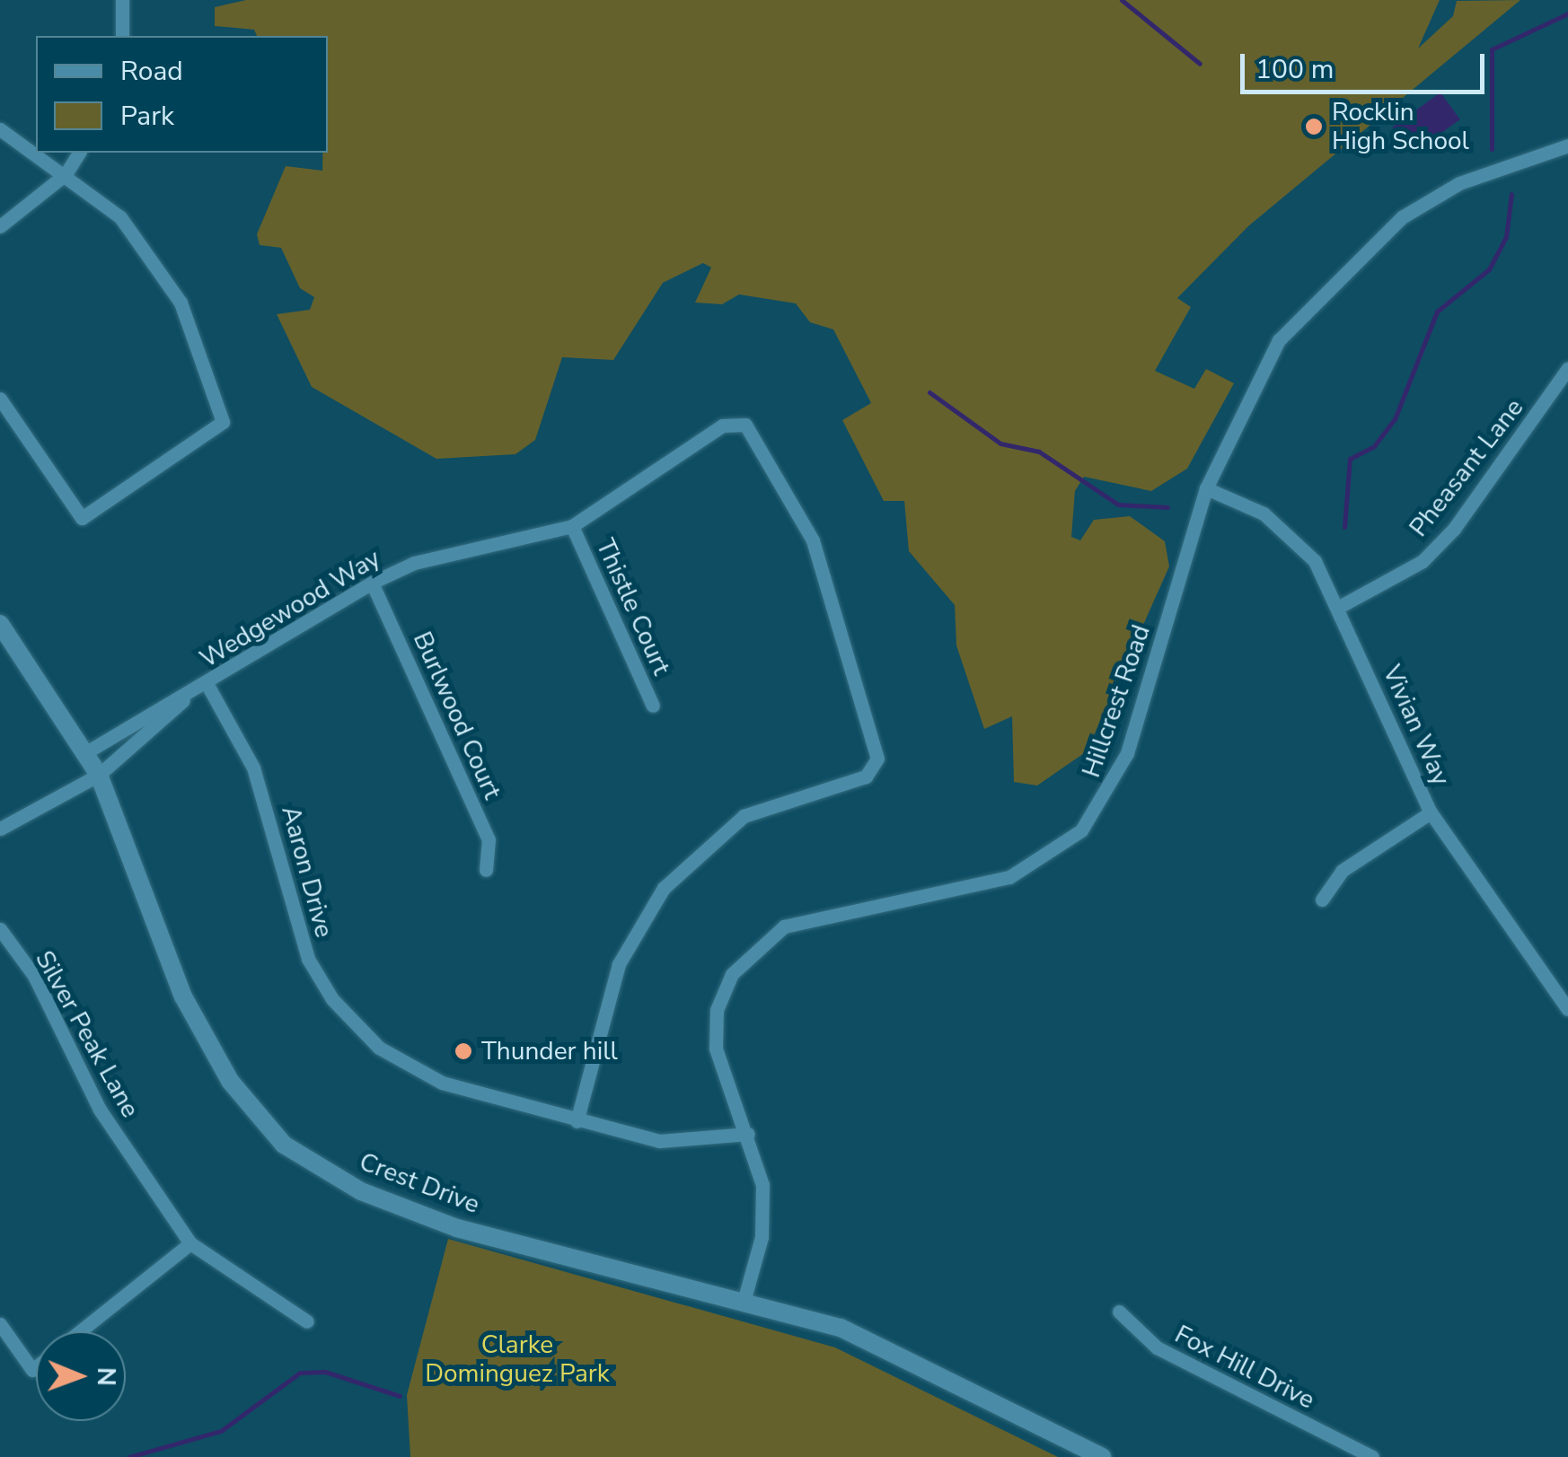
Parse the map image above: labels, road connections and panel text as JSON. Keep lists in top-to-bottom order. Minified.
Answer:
{"streets":{"street":["Pheasant Lane","Thistle Court","Wedgewood Way","Hillcrest Road","Burlwood Court","Vivian Way","Aaron Drive","Silver Peak Lane","Crest Drive","Fox Hill Drive"]},"crossings":[["Pheasant Lane","Vivian Way"],["Thistle Court","Wedgewood Way"],["Wedgewood Way","Burlwood Court"],["Wedgewood Way","Aaron Drive"],["Wedgewood Way","Crest Drive"],["Hillcrest Road","Vivian Way"],["Hillcrest Road","Aaron Drive"],["Hillcrest Road","Crest Drive"]],"parks":["Clarke Dominguez Park"],"places":["Rocklin High School","Thunder hill"],"legend":["Road","Park"],"scale_bar":"100 m","north":"right"}
